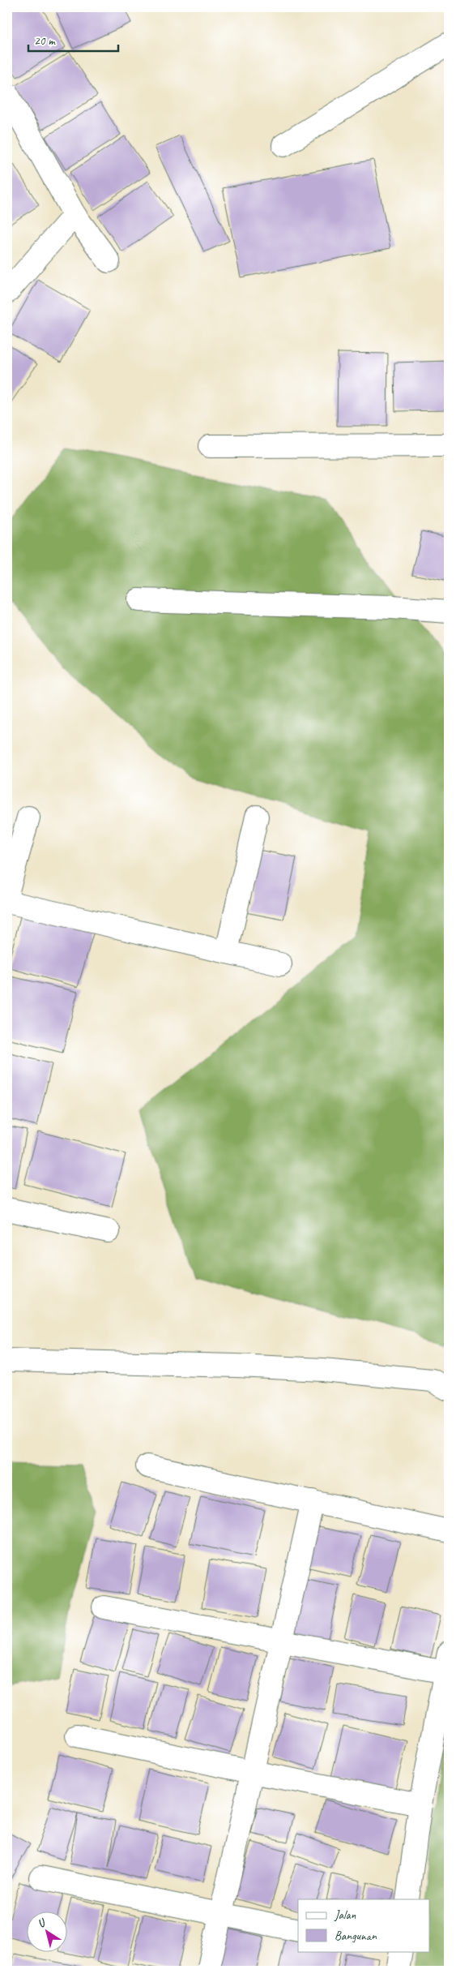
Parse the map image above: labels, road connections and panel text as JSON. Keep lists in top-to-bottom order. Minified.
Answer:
{"legend":["Jalan","Bangunan"],"scale_bar":"20 m","north":"top left"}
